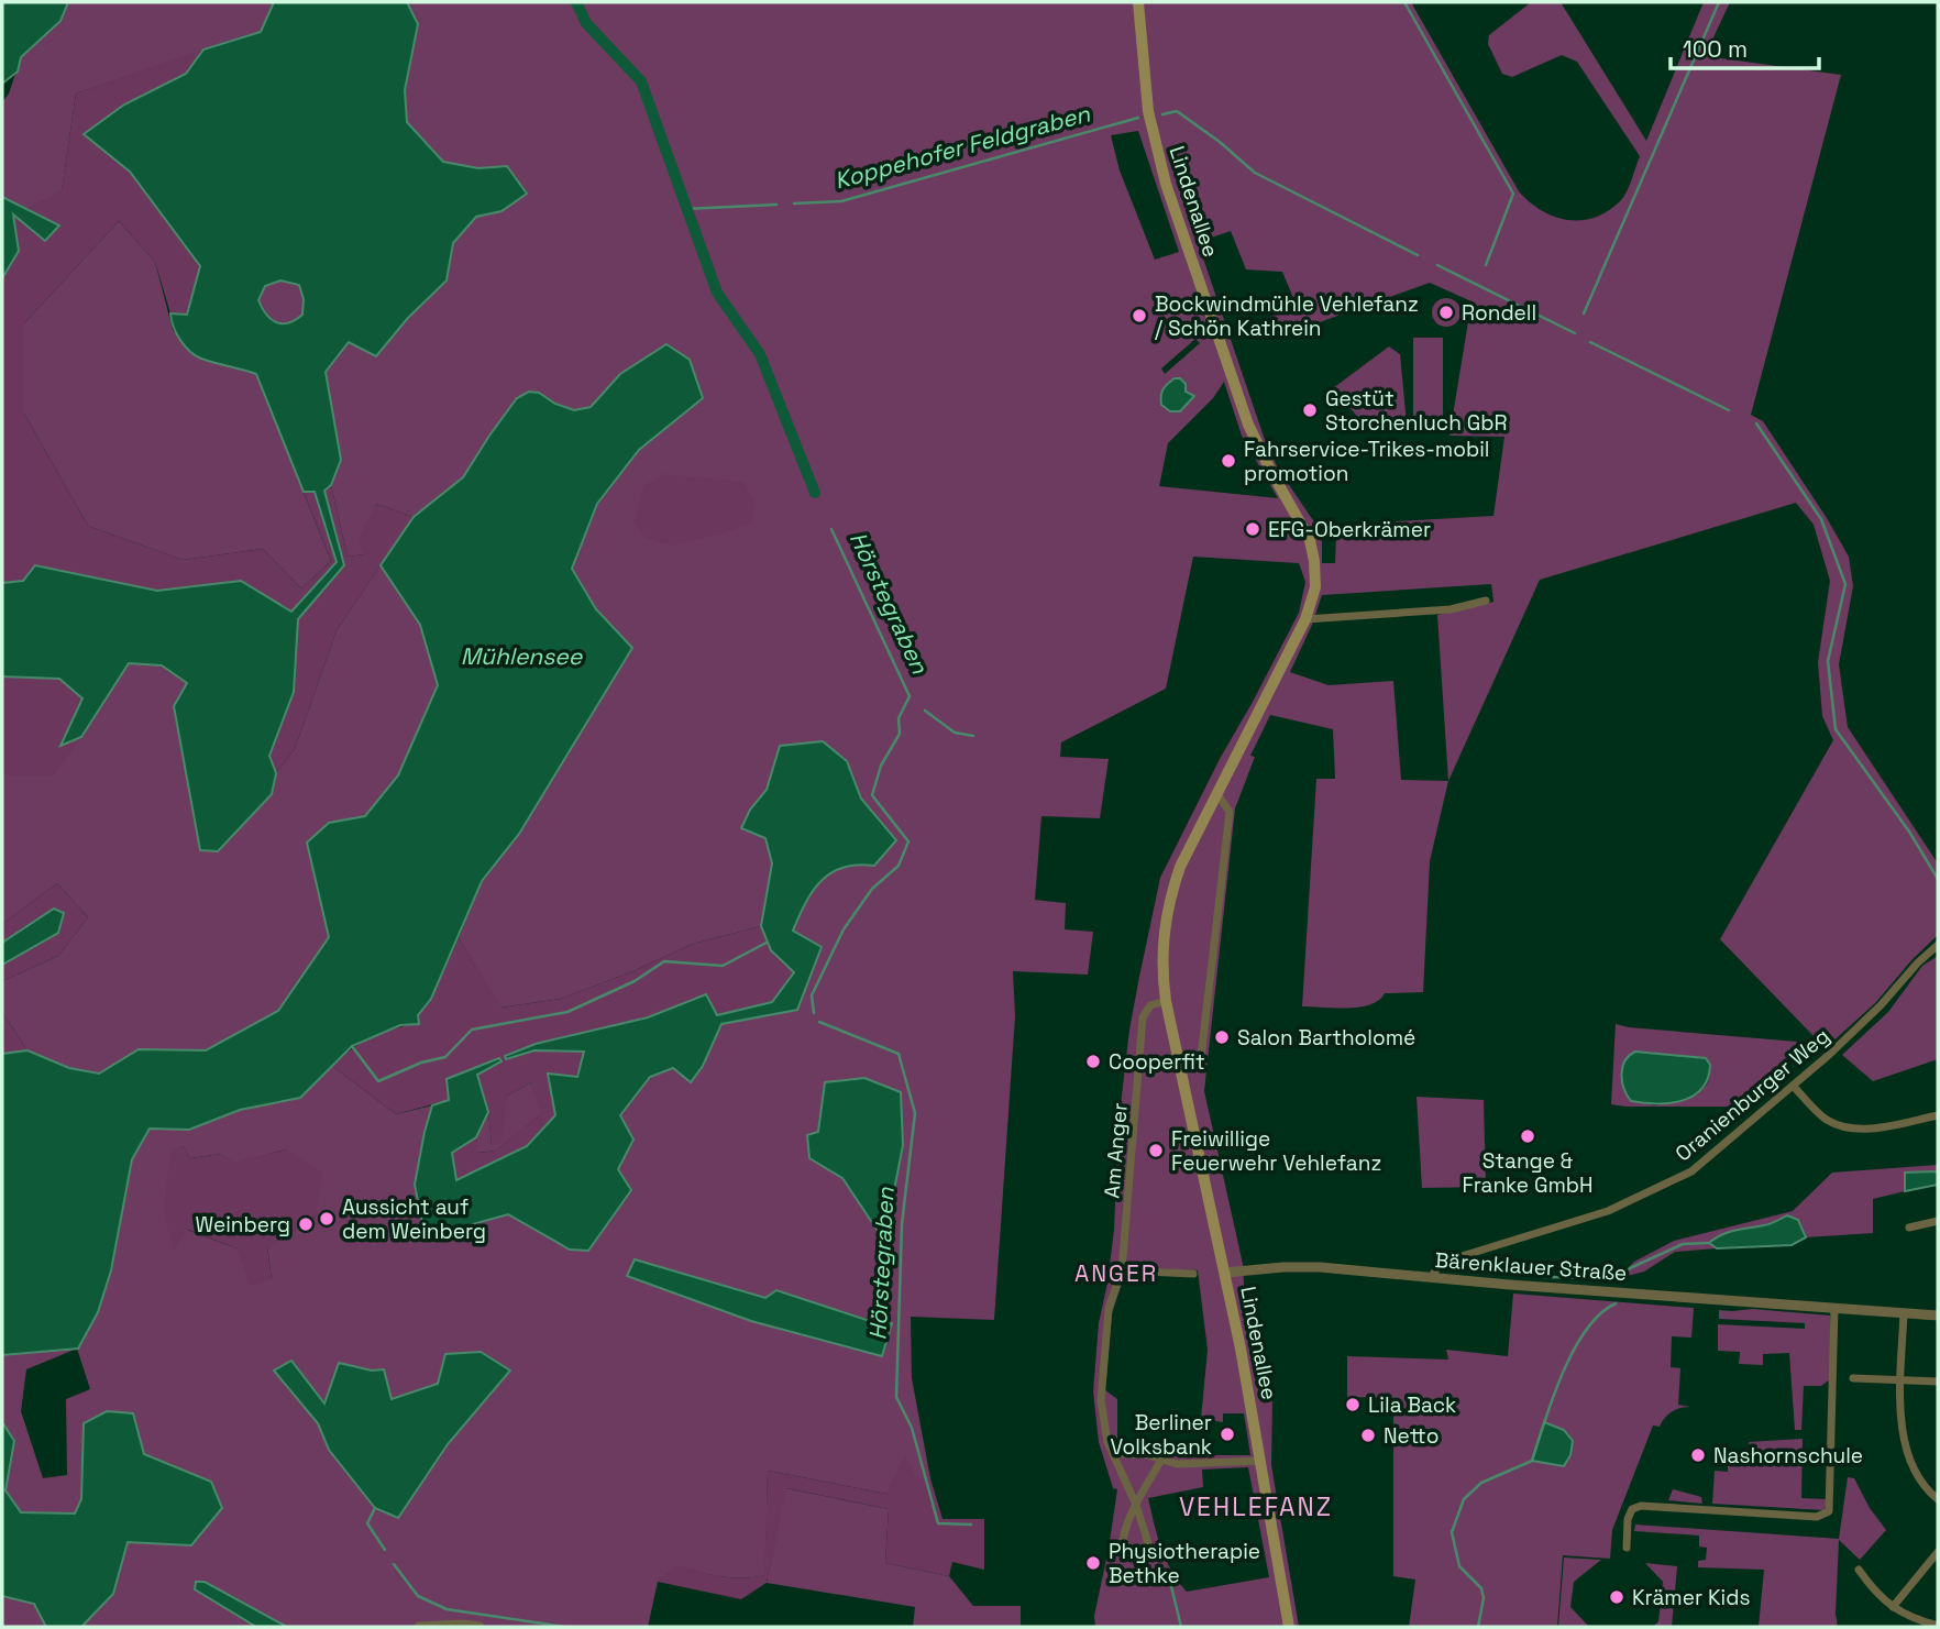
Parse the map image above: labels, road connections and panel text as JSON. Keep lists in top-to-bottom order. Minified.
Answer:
{"streets":{"main road":["Lindenallee"],"street":["Oranienburger Weg","Am Anger","Bärenklauer Straße"]},"crossings":[["Lindenallee","Am Anger"],["Lindenallee","Bärenklauer Straße"],["Oranienburger Weg","Bärenklauer Straße"]],"districts":["ANGER","VEHLEFANZ"],"water":["Koppehofer Feldgraben","Hörstegraben","Mühlensee"],"places":["Rondell","Bockwindmühle Vehlefanz / Schön Kathrein","Gestüt Storchenluch GbR","Fahrservice-Trikes-mobil promotion","EFG-Oberkrämer","Salon Bartholomé","Cooperfit","Stange & Franke GmbH","Freiwillige Feuerwehr Vehlefanz","Aussicht auf dem Weinberg","Weinberg","Lila Back","Berliner Volksbank","Netto","Nashornschule","Physiotherapie Bethke","Krämer Kids"],"scale_bar":"100 m"}
